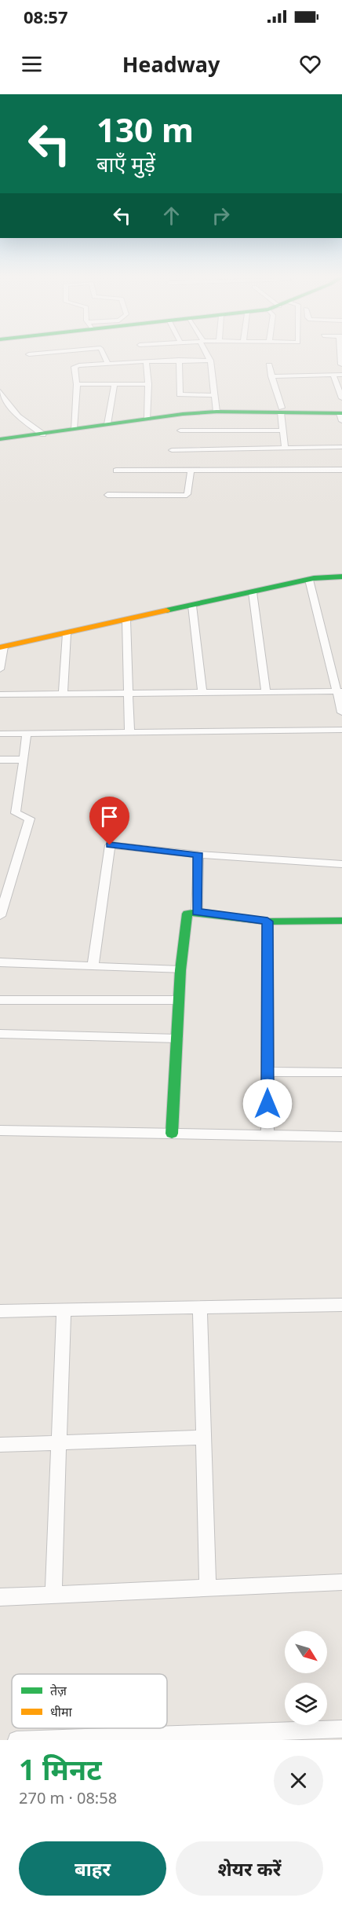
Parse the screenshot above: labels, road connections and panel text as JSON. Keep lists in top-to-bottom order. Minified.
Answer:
{"legend":["तेज़","धीमा"],"north":"bottom right","page":{"status":"08:57","header":"Headway","turn":["130 m","बाएँ मुड़ें"],"heading":["1 मिनट","270 m · 08:58"],"buttons":["बाहर","शेयर करें"]}}
